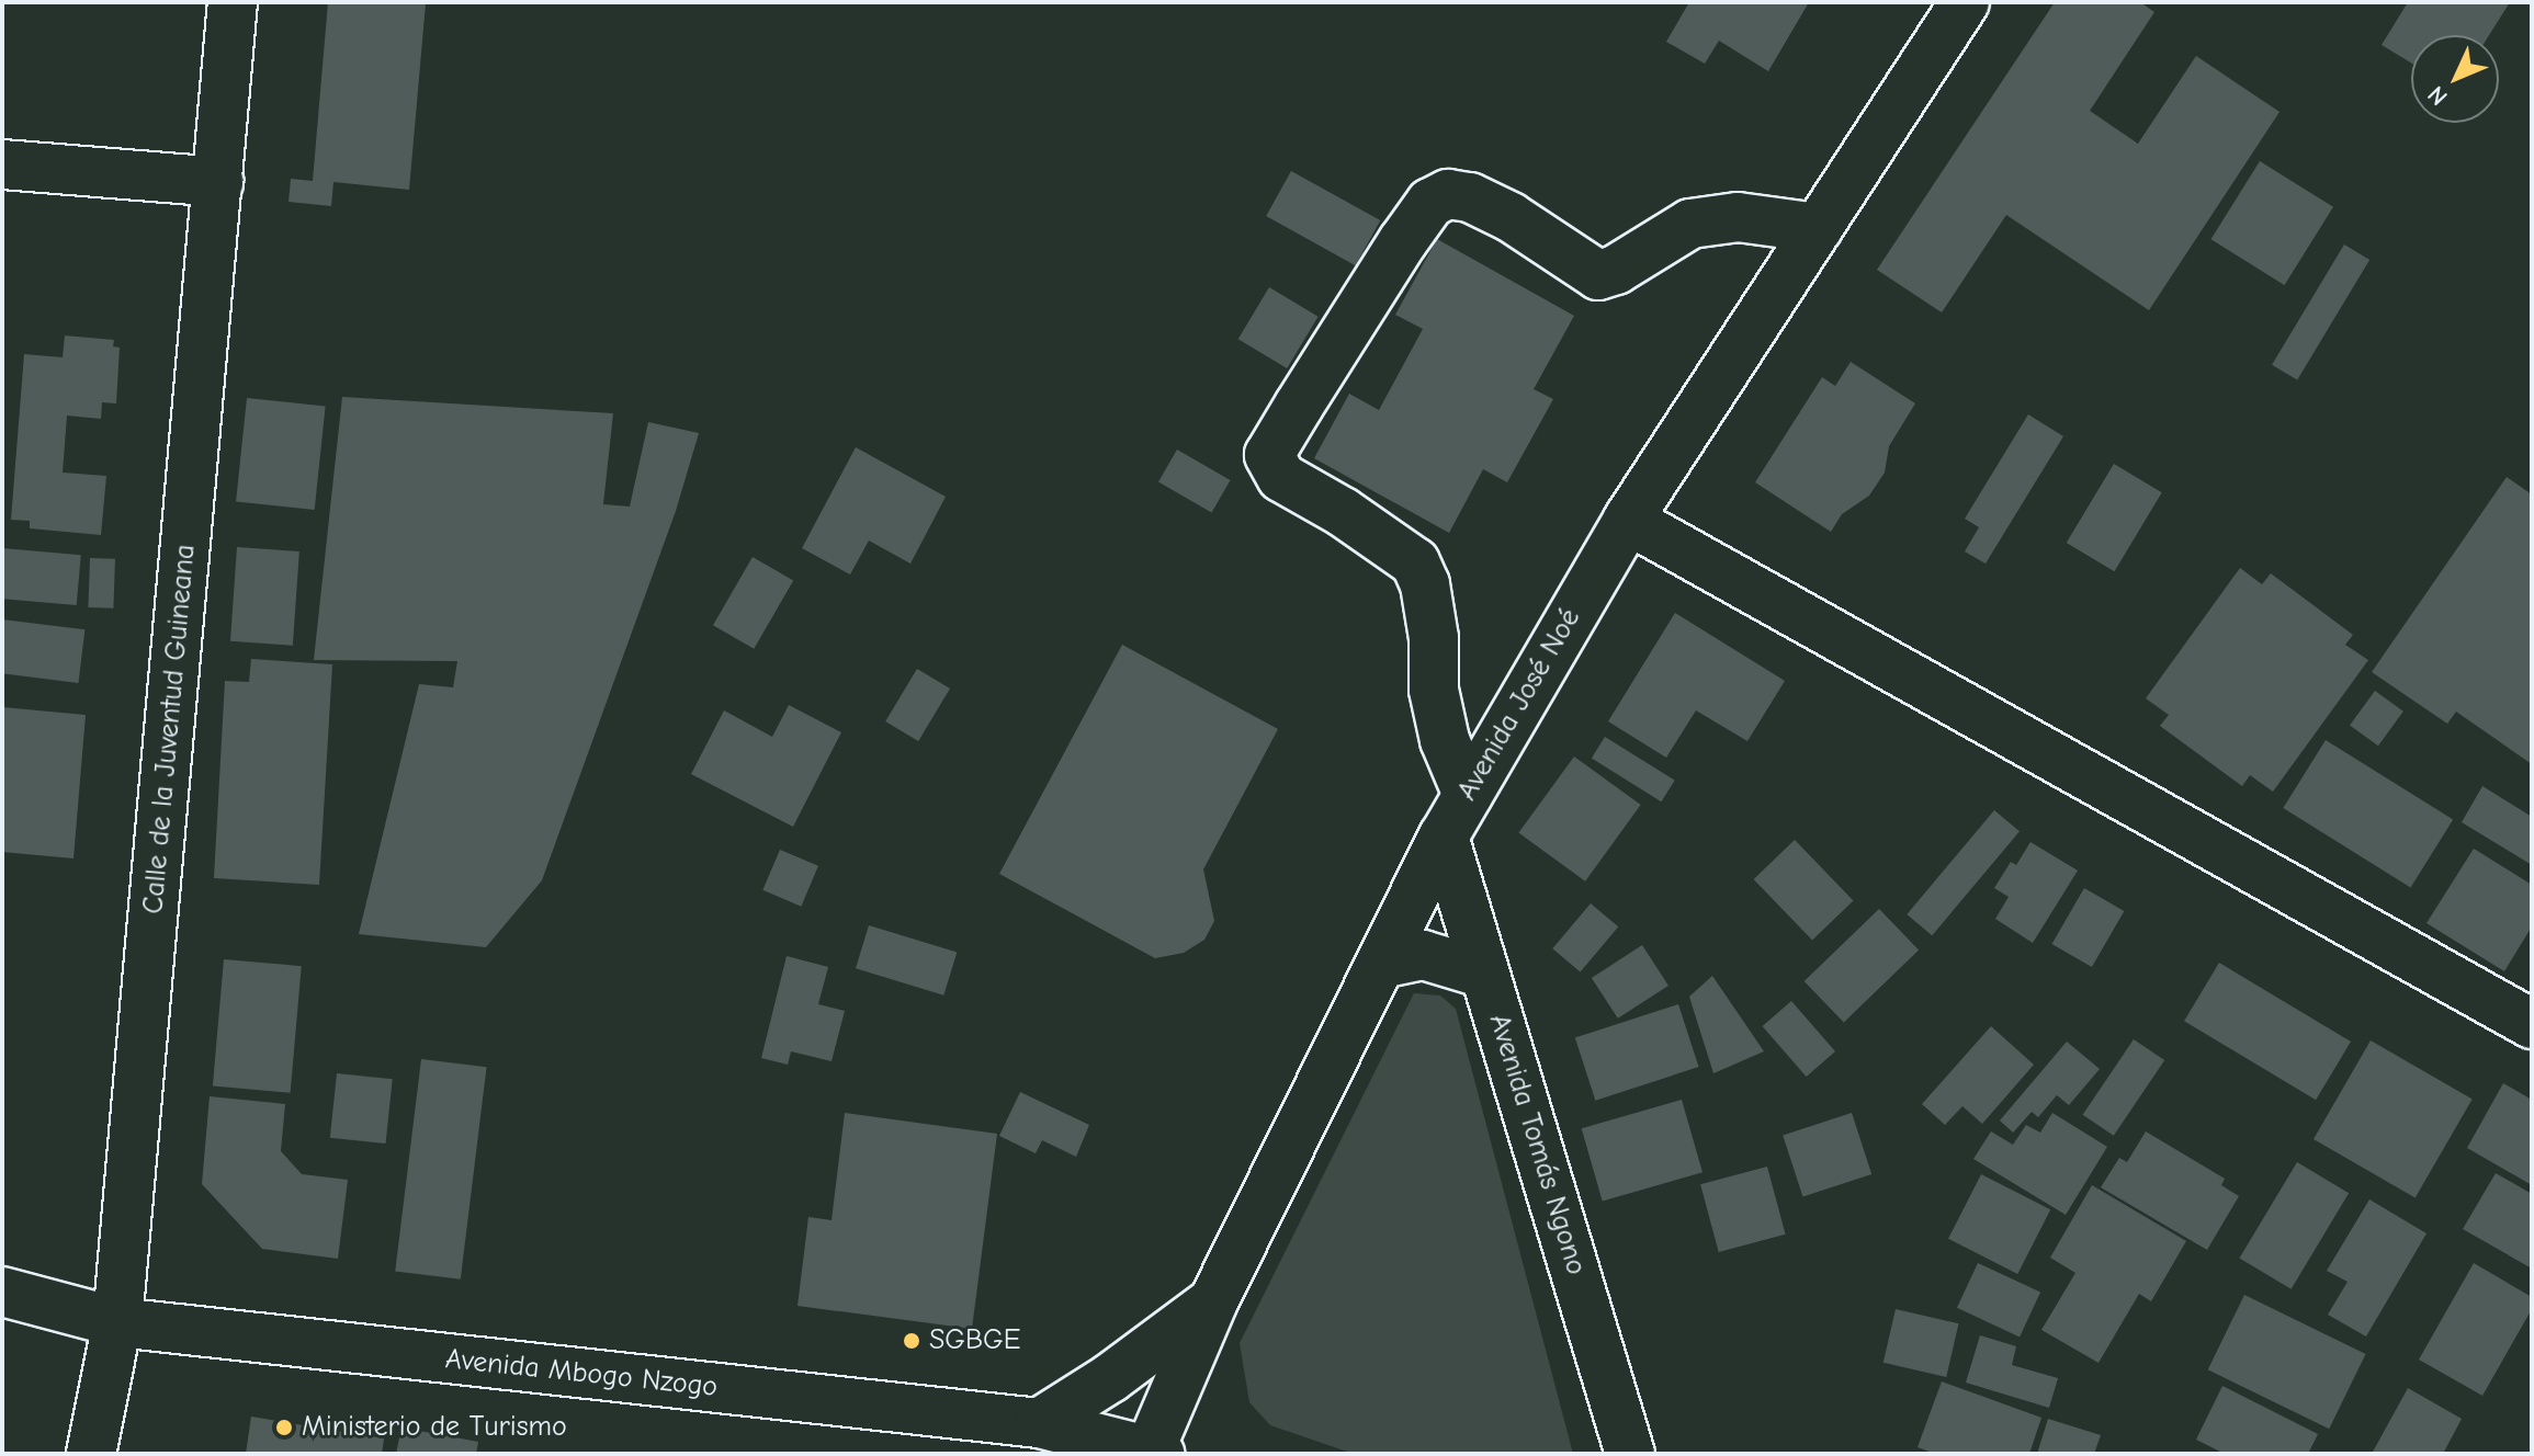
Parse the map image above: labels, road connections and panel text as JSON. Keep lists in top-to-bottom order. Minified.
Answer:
{"streets":{"street":["Avenida José Noé","Calle de la Juventud Guineana","Avenida Tomás Ngono","Avenida Mbogo Nzogo"]},"crossings":[["Avenida José Noé","Avenida Tomás Ngono"],["Avenida José Noé","Avenida Mbogo Nzogo"],["Calle de la Juventud Guineana","Avenida Mbogo Nzogo"]],"places":["SGBGE","Ministerio de Turismo"],"north":"bottom left"}
